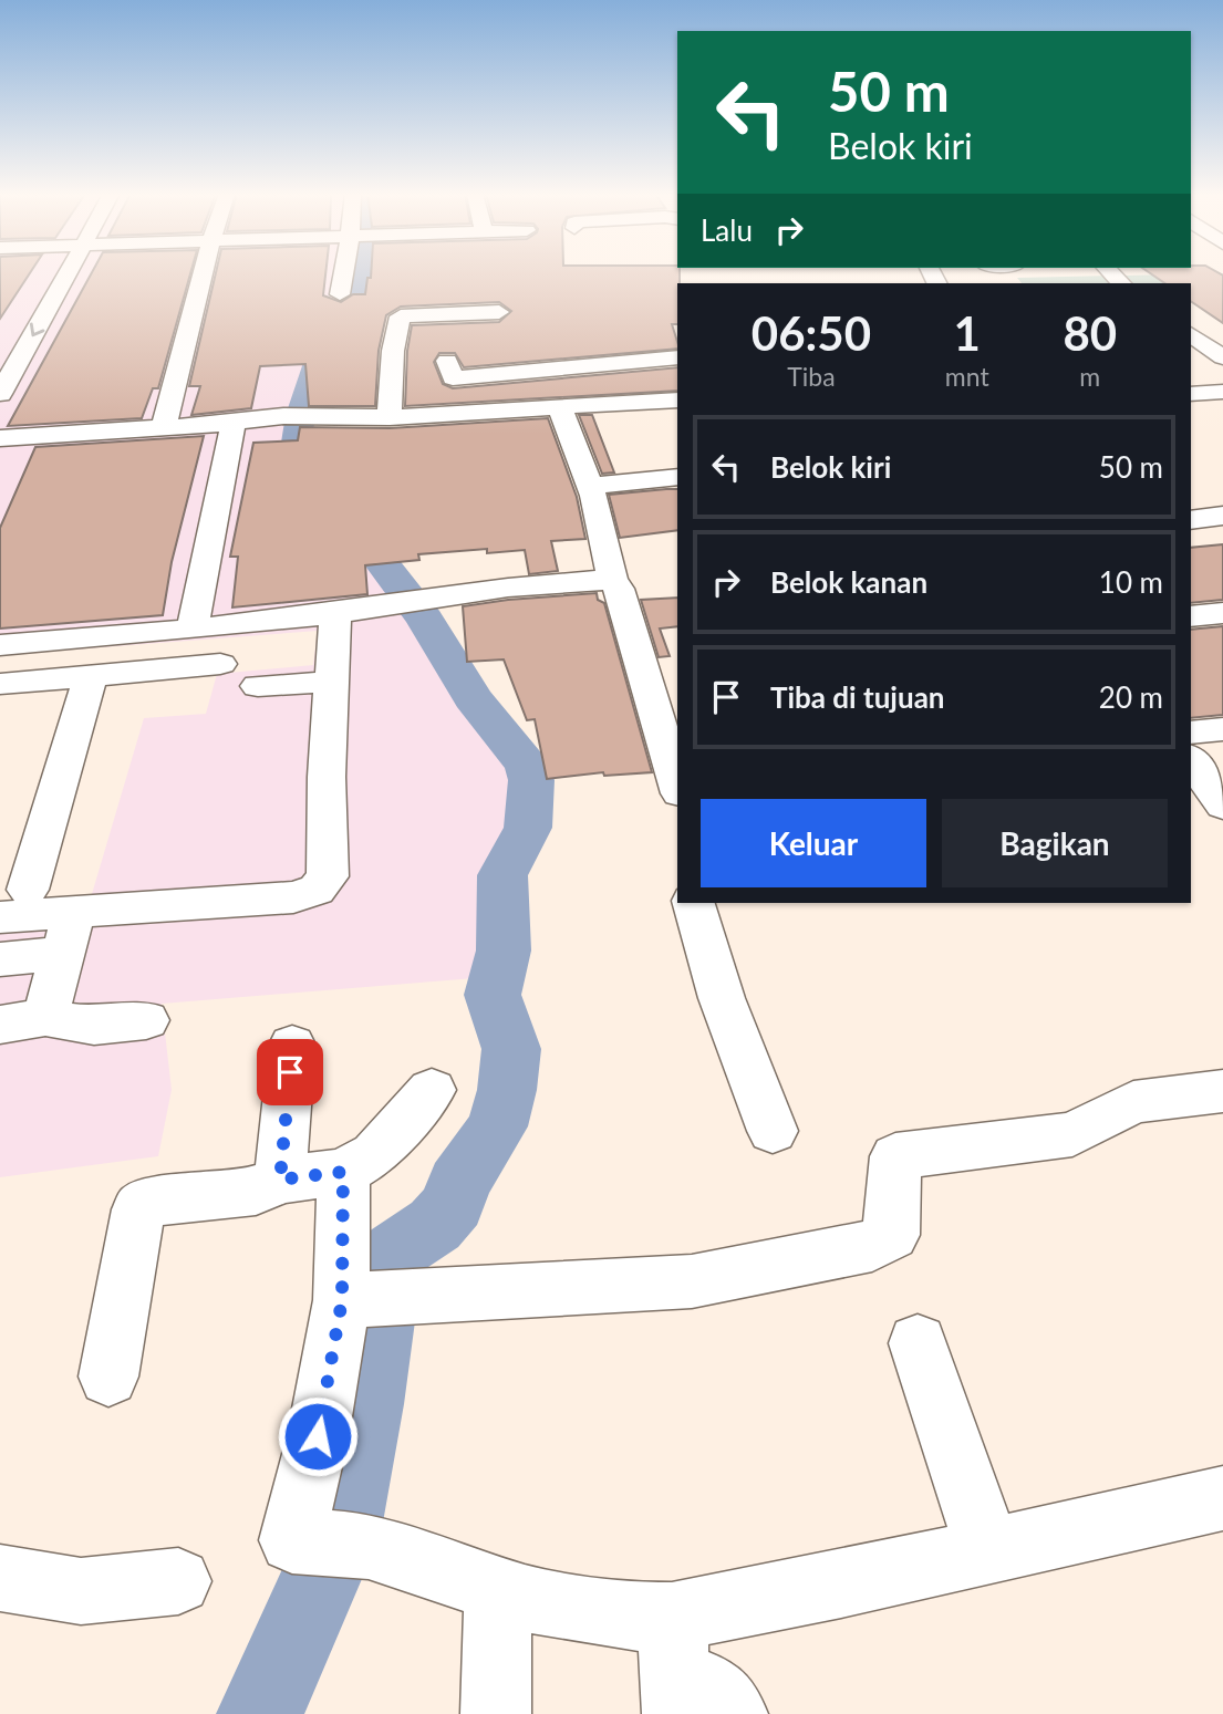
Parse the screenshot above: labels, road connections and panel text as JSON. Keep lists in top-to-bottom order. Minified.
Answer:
{"page":{"turn":["50 m","Belok kiri"],"then":"Lalu","eta":["06:50","Tiba","1","mnt","80","m"],"list":[{"name":"Belok kiri","value":"50 m"},{"name":"Belok kanan","value":"10 m"},{"name":"Tiba di tujuan","value":"20 m"}],"buttons":["Keluar","Bagikan"]}}
